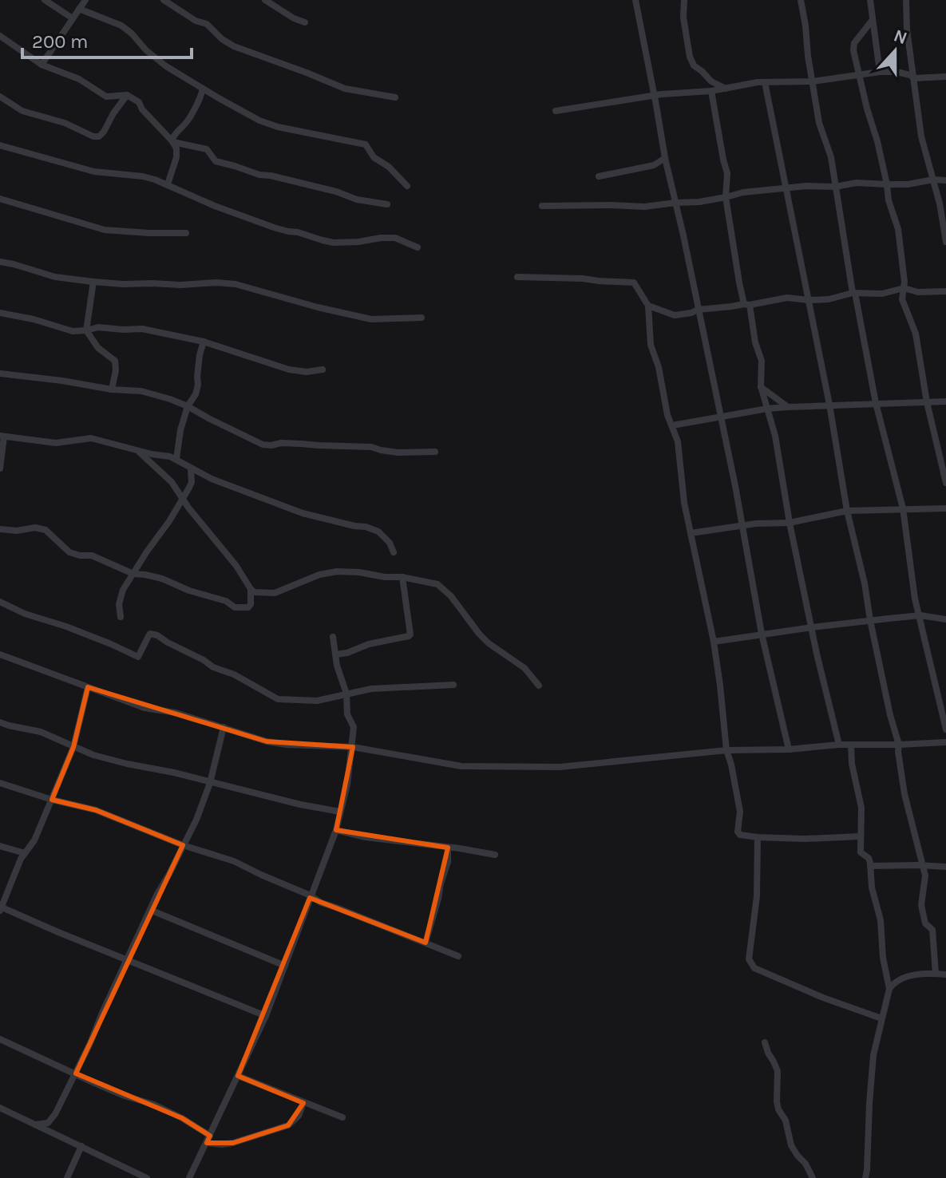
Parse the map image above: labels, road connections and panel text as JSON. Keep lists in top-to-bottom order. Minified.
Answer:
{"scale_bar":"200 m","north":"top"}
